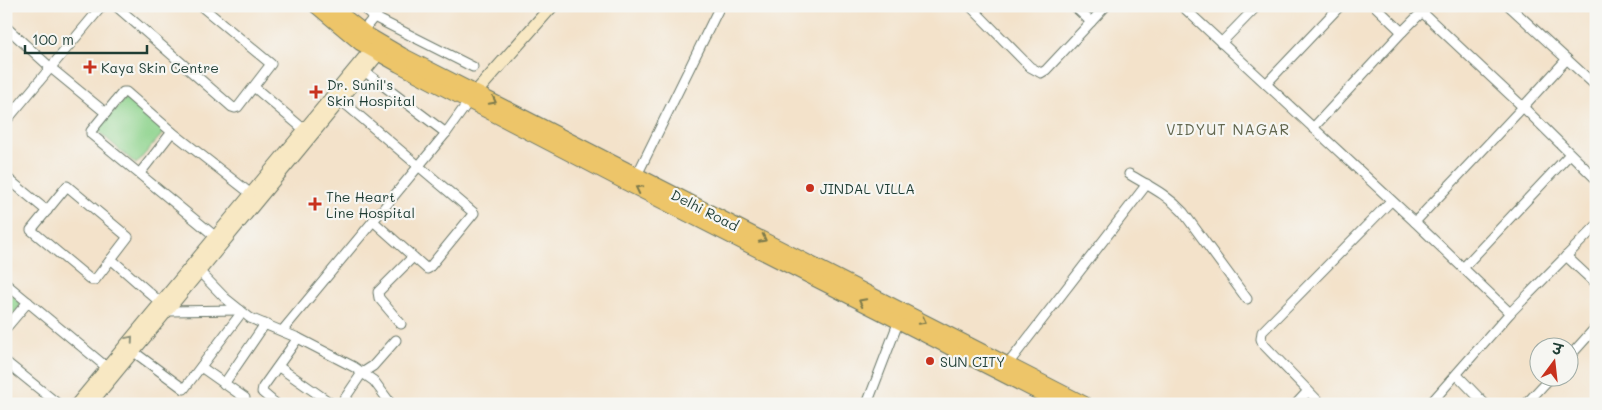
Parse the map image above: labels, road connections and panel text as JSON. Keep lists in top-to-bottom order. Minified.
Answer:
{"streets":{"main road":["Delhi Road"]},"districts":["VIDYUT NAGAR"],"places":{"health":["Kaya Skin Centre","Dr. Sunil's Skin Hospital","The Heart Line Hospital"],"other":["JINDAL VILLA","SUN CITY"]},"scale_bar":"100 m","north":"top"}
